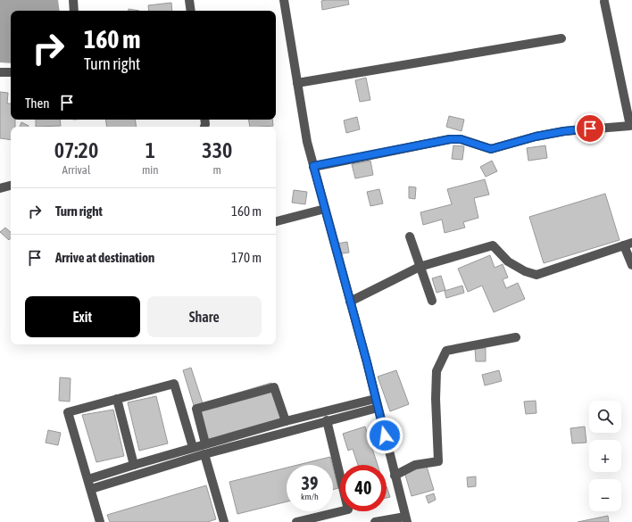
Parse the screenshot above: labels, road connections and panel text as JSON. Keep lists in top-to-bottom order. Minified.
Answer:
{"page":{"turn":["160 m","Turn right"],"then":"Then","eta":["07:20","Arrival","1","min","330","m"],"list":[{"name":"Turn right","value":"160 m"},{"name":"Arrive at destination","value":"170 m"}],"buttons":["Exit","Share"],"map_buttons":["+","−"],"speed":"39 km/h","limit":"40"}}
